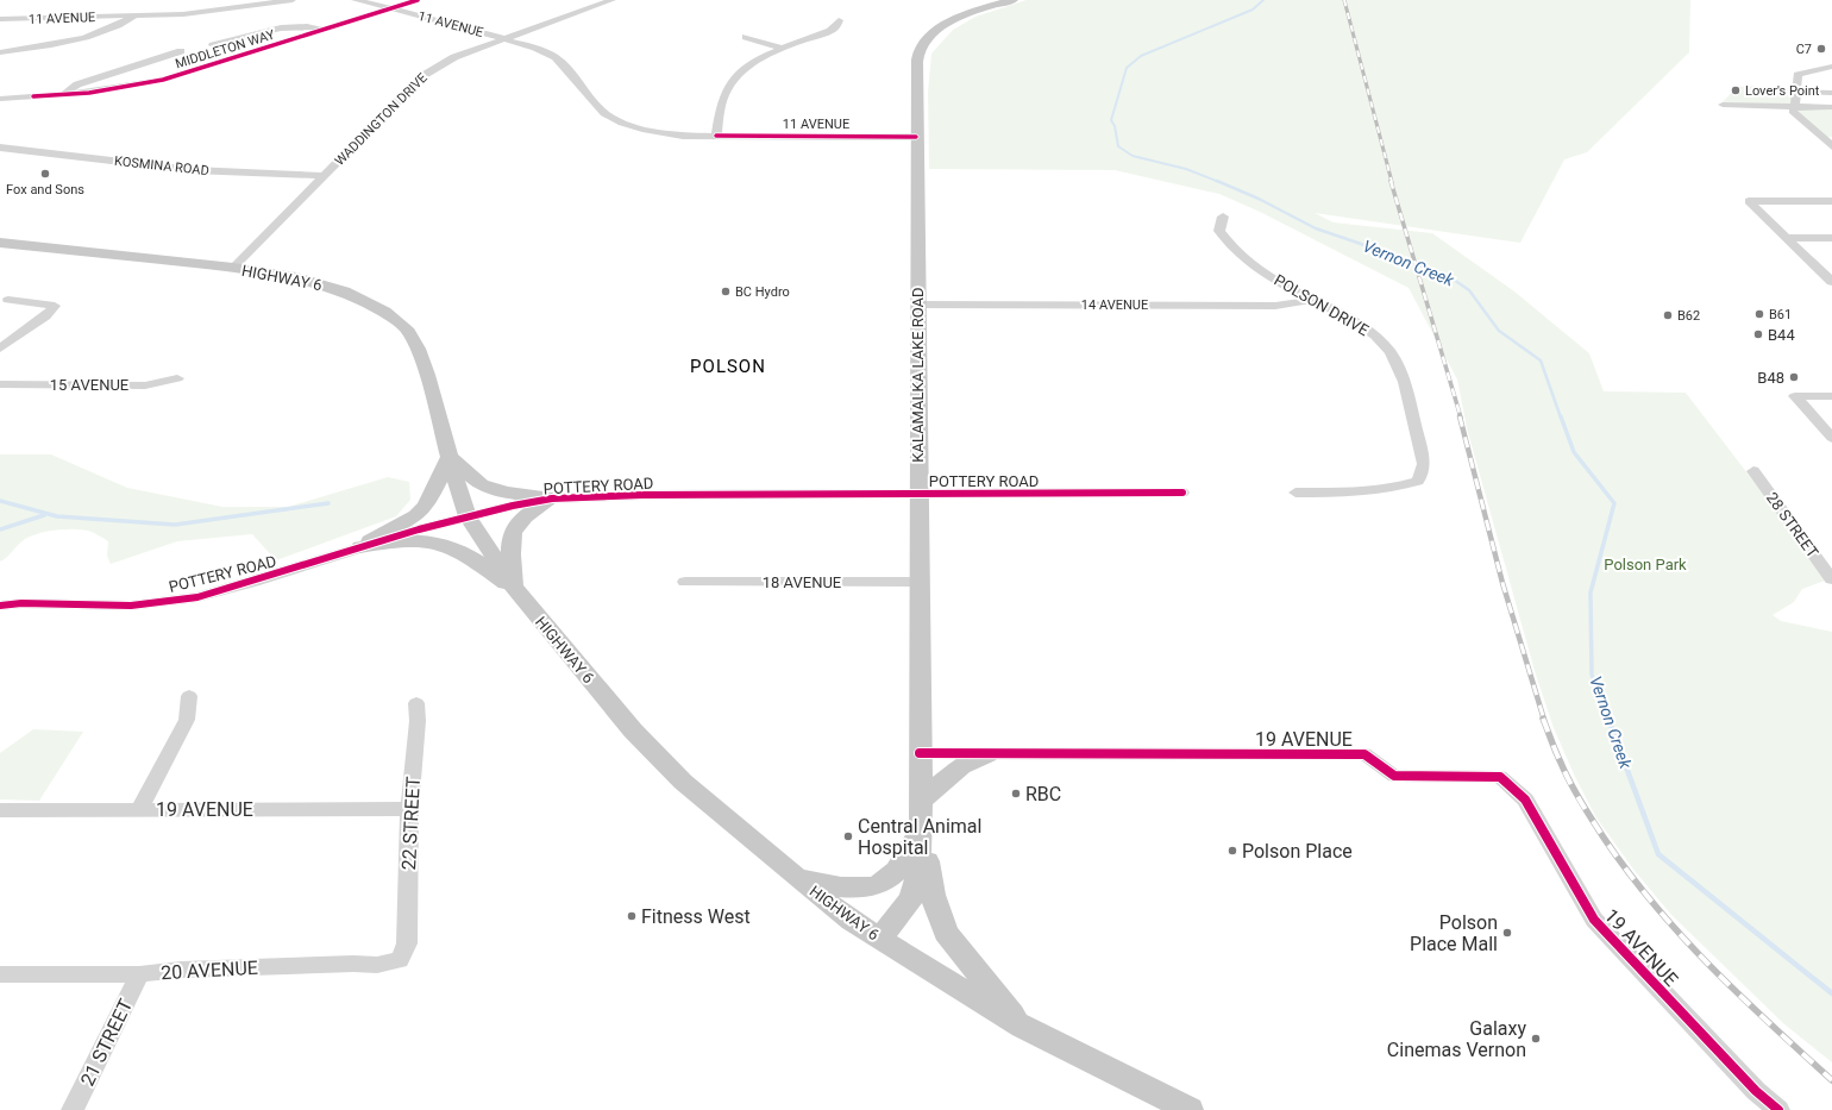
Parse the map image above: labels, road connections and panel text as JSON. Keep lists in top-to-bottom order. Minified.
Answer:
{"streets":{"main road":["HIGHWAY 6","KALAMALKA LAKE ROAD"],"street":["11 AVENUE","MIDDLETON WAY","WADDINGTON DRIVE","KOSMINA ROAD","14 AVENUE","POLSON DRIVE","15 AVENUE","POTTERY ROAD","28 STREET","18 AVENUE","19 AVENUE","22 STREET","20 AVENUE","21 STREET"]},"crossings":[["11 AVENUE","MIDDLETON WAY"],["11 AVENUE","WADDINGTON DRIVE"],["11 AVENUE","KALAMALKA LAKE ROAD"],["WADDINGTON DRIVE","KOSMINA ROAD"],["WADDINGTON DRIVE","HIGHWAY 6"],["HIGHWAY 6","KALAMALKA LAKE ROAD"],["HIGHWAY 6","POTTERY ROAD"],["14 AVENUE","POLSON DRIVE"],["14 AVENUE","KALAMALKA LAKE ROAD"],["KALAMALKA LAKE ROAD","POTTERY ROAD"],["KALAMALKA LAKE ROAD","18 AVENUE"],["KALAMALKA LAKE ROAD","19 AVENUE"],["19 AVENUE","22 STREET"],["22 STREET","20 AVENUE"],["20 AVENUE","21 STREET"]],"districts":["POLSON"],"water":["Vernon Creek"],"parks":["Polson Park"],"places":["C7","Lover's Point","Fox and Sons","BC Hydro","B61","B62","B44","B48","RBC","Central Animal Hospital","Polson Place","Fitness West","Polson Place Mall","Galaxy Cinemas Vernon"]}
